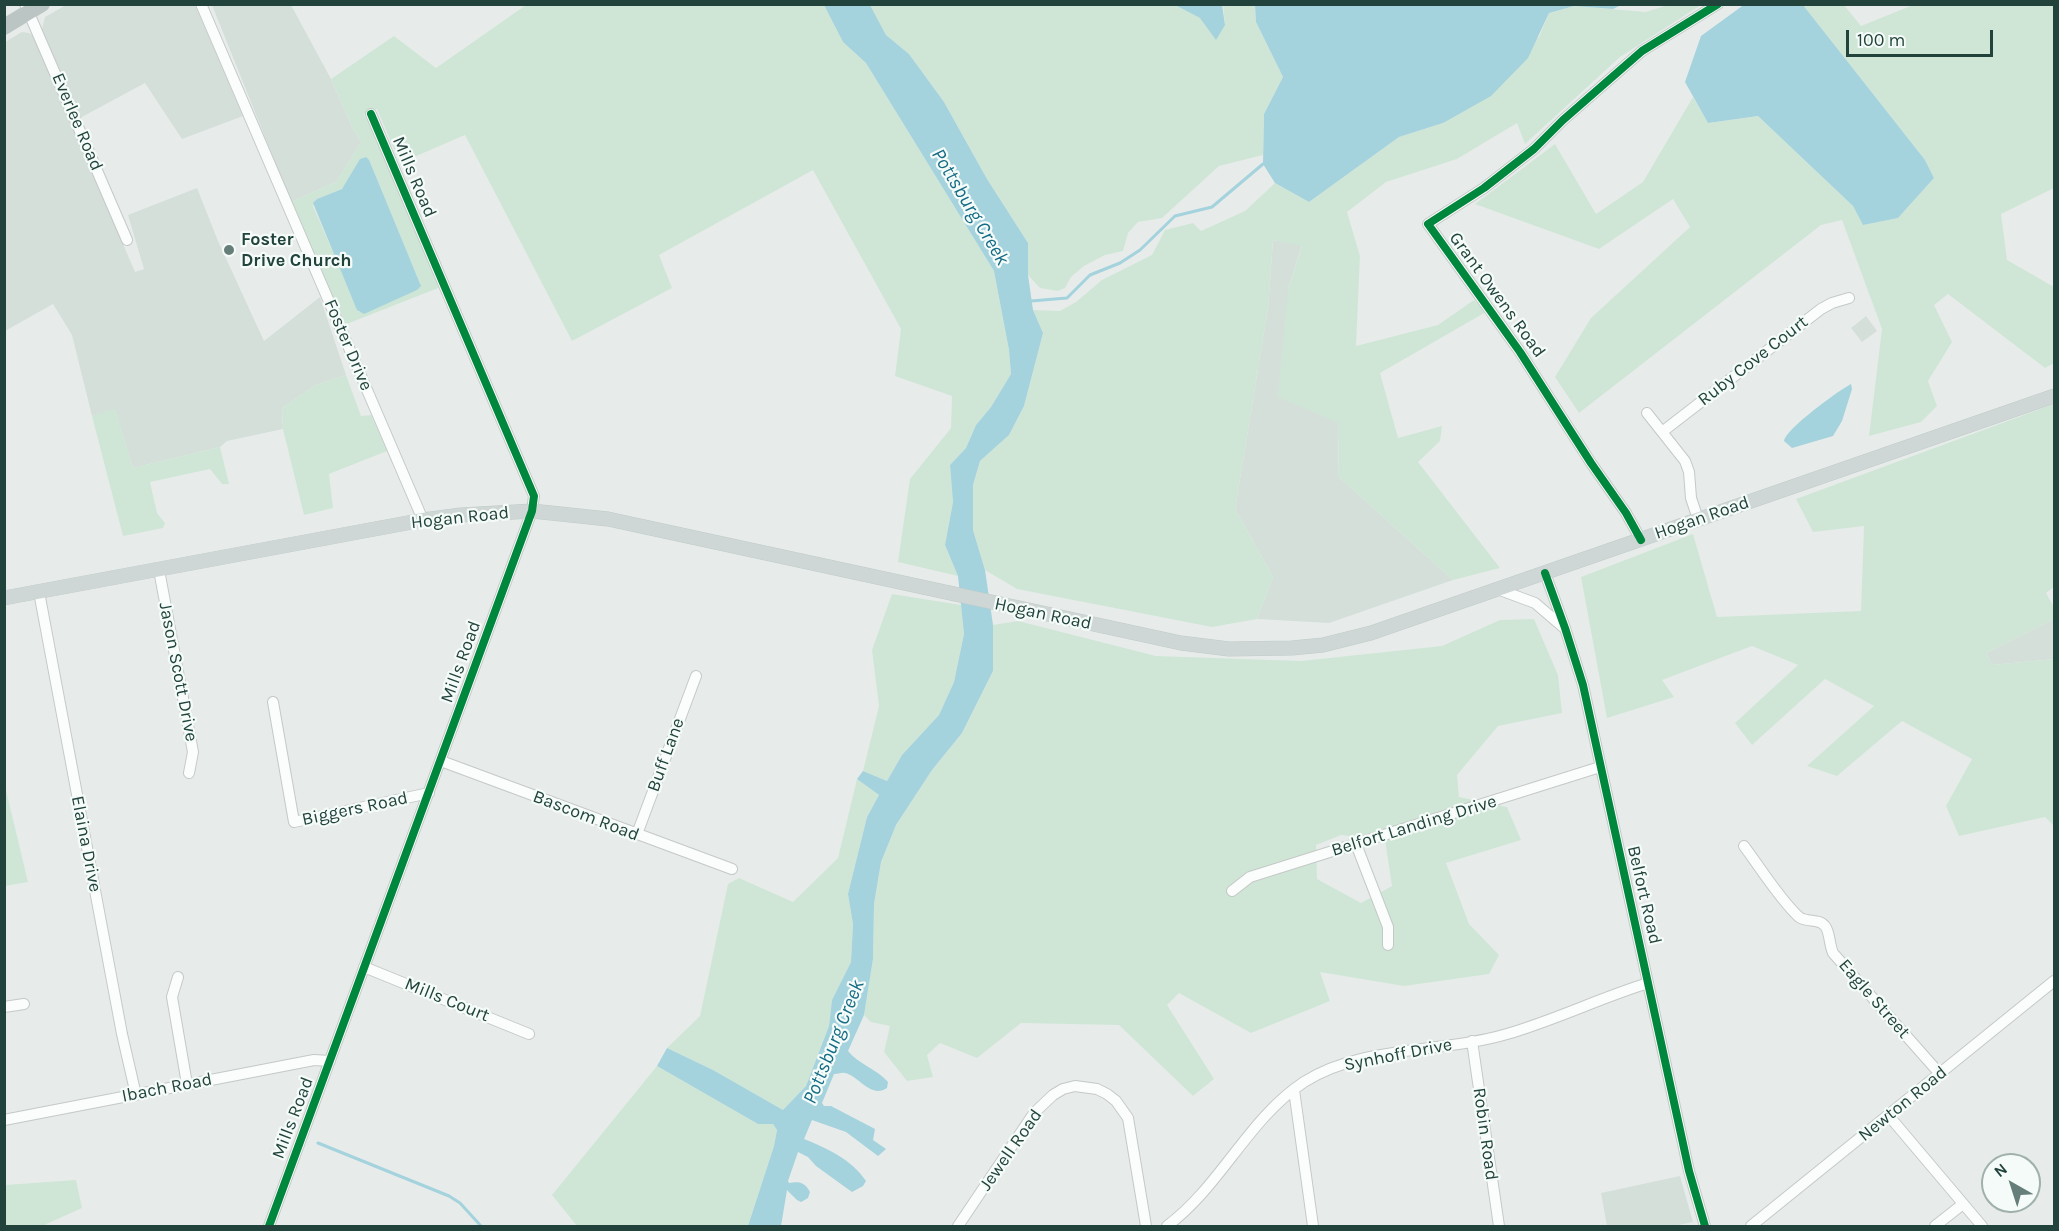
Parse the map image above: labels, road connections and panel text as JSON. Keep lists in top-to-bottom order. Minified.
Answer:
{"streets":{"main road":["Hogan Road"],"street":["Everlee Road","Mills Road","Grant Owens Road","Foster Drive","Ruby Cove Court","Jason Scott Drive","Buff Lane","Biggers Road","Bascom Road","Belfort Landing Drive","Elaina Drive","Belfort Road","Eagle Street","Mills Court","Synhoff Drive","Ibach Road","Newton Road","Robin Road","Jewell Road"]},"crossings":[["Mills Road","Hogan Road"],["Mills Road","Biggers Road"],["Mills Road","Bascom Road"],["Mills Road","Mills Court"],["Mills Road","Ibach Road"],["Grant Owens Road","Hogan Road"],["Foster Drive","Hogan Road"],["Hogan Road","Jason Scott Drive"],["Hogan Road","Elaina Drive"],["Hogan Road","Belfort Road"],["Buff Lane","Bascom Road"],["Belfort Landing Drive","Belfort Road"],["Elaina Drive","Ibach Road"],["Belfort Road","Synhoff Drive"],["Eagle Street","Newton Road"],["Synhoff Drive","Robin Road"]],"water":["Pottsburg Creek"],"places":["Foster Drive Church"],"scale_bar":"100 m","north":"top left"}
